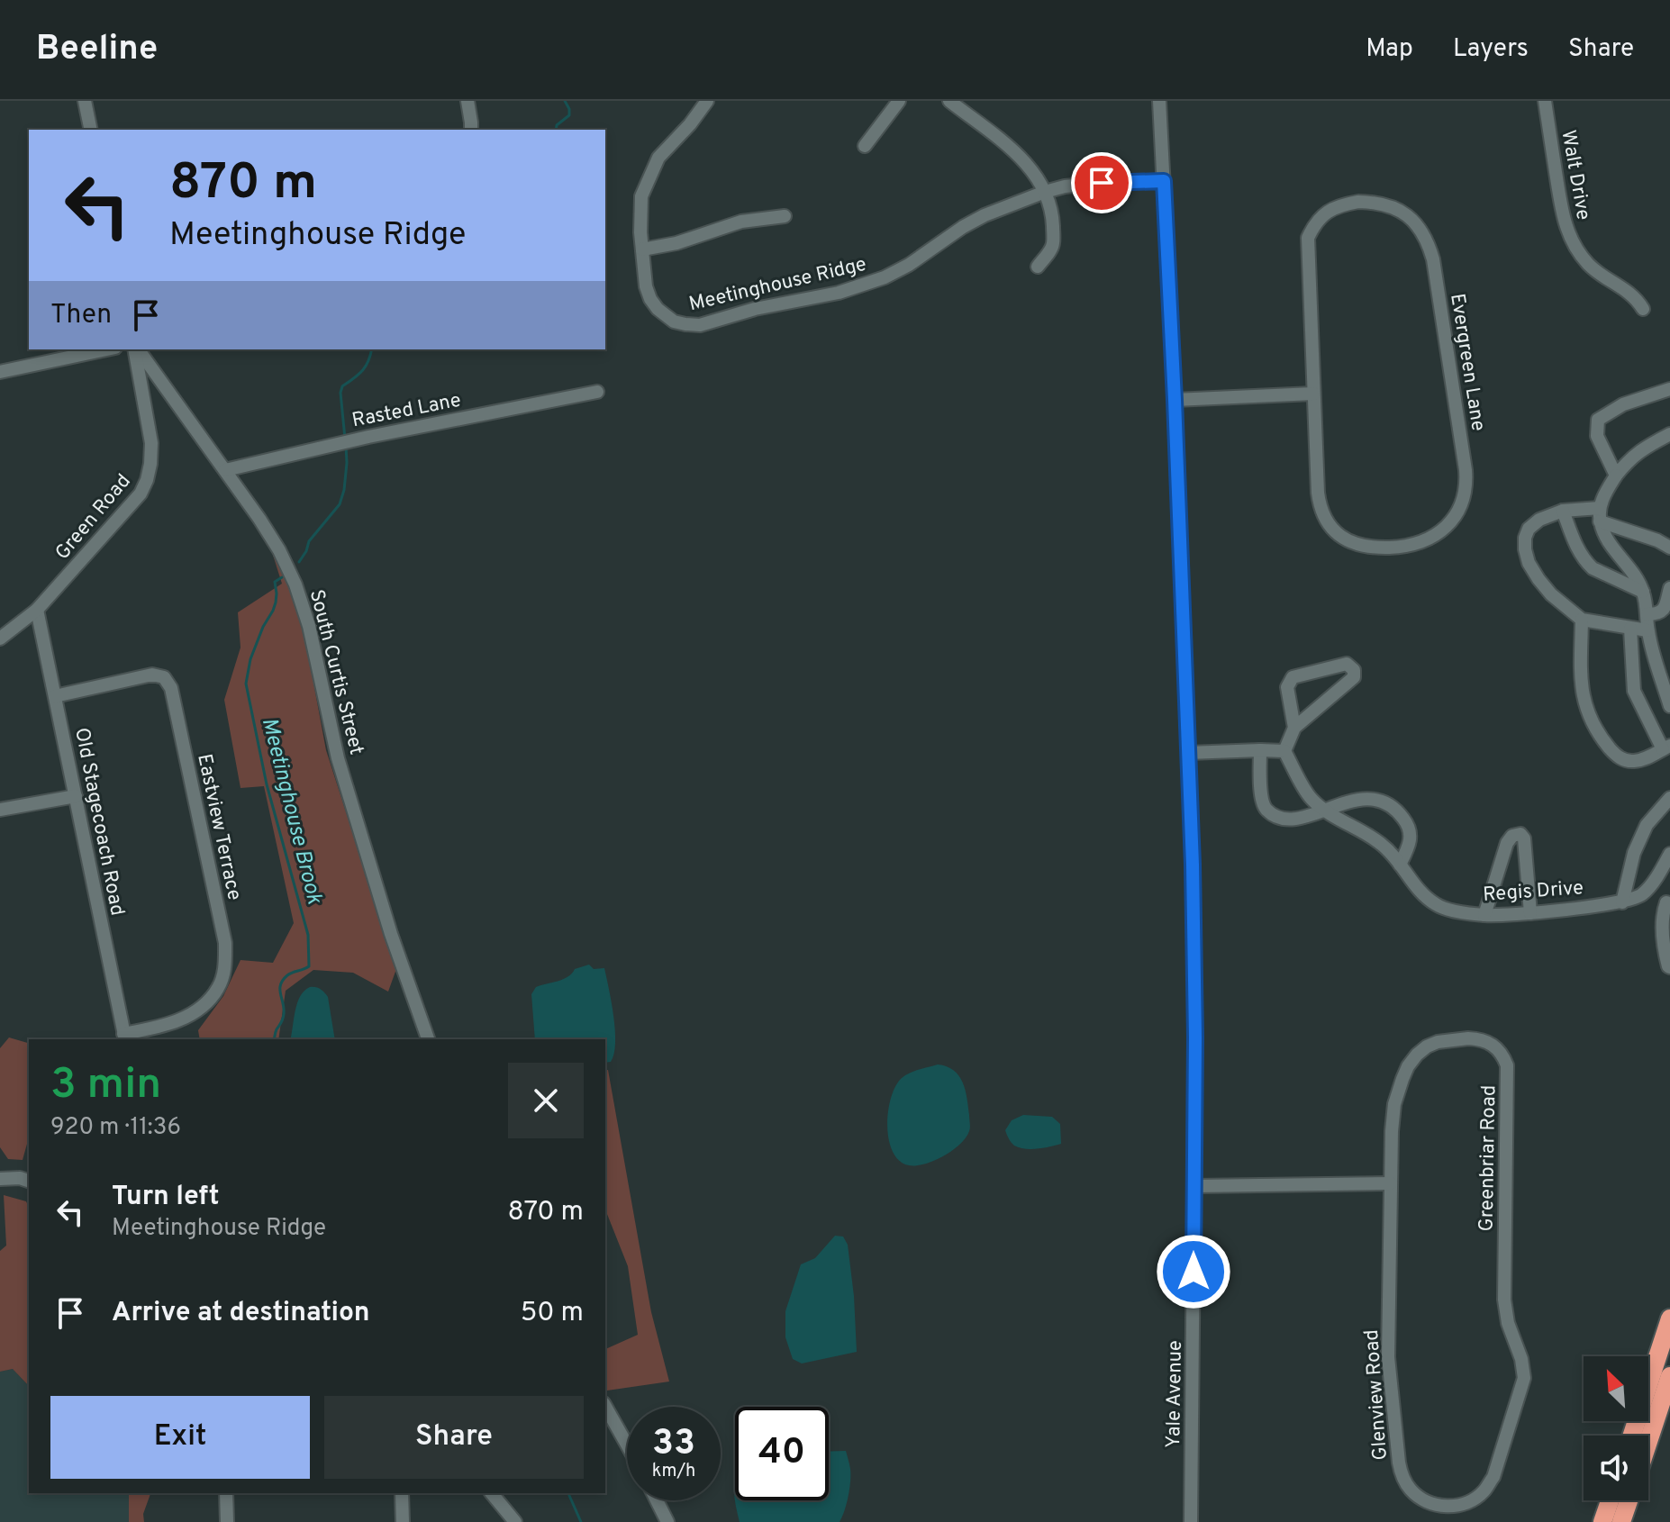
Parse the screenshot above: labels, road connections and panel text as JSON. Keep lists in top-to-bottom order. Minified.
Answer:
{"streets":{"street":["Walt Drive","Meetinghouse Ridge","Evergreen Lane","Rasted Lane","Green Road","South Curtis Street","Old Stagecoach Road","Eastview Terrace","Regis Drive","Greenbriar Road","Yale Avenue","Glenview Road"]},"crossings":[["Meetinghouse Ridge","Yale Avenue"],["Rasted Lane","South Curtis Street"],["Green Road","Old Stagecoach Road"],["Old Stagecoach Road","Eastview Terrace"],["Greenbriar Road","Glenview Road"]],"water":["Meetinghouse Brook"],"north":"top left","page":{"header":"Beeline","nav":["Map","Layers","Share"],"turn":["870 m","Meetinghouse Ridge"],"then":"Then","heading":["3 min","920 m · 11:36"],"list":[{"name":"Turn left","note":"Meetinghouse Ridge","value":"870 m"},{"name":"Arrive at destination","value":"50 m"}],"buttons":["Exit","Share"],"speed":"33 km/h","limit":"40"}}
